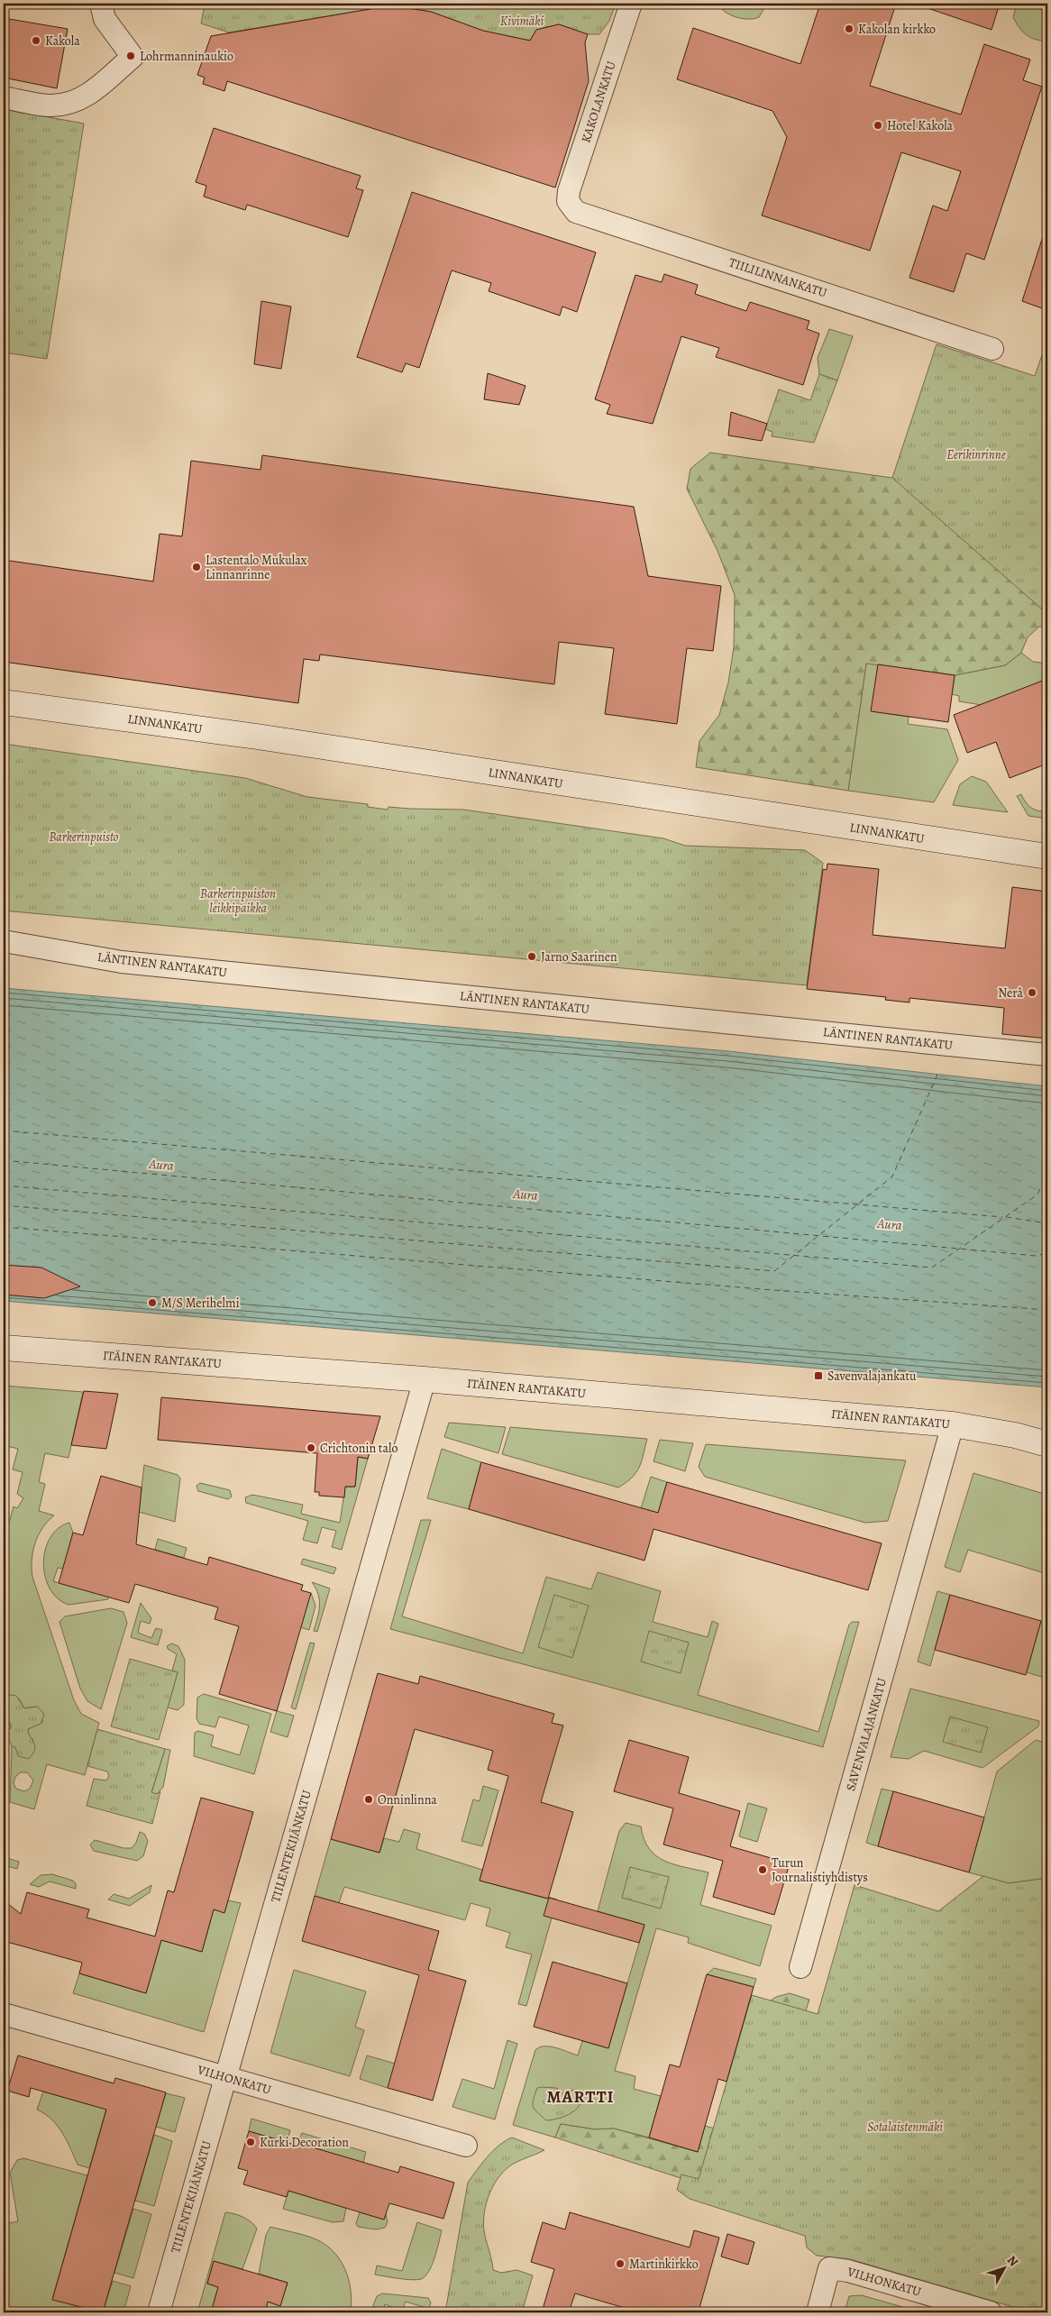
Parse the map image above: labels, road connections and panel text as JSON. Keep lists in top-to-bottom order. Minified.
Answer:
{"streets":{"street":["KAKOLANKATU","TIILILINNANKATU","LINNANKATU","LÄNTINEN RANTAKATU","ITÄINEN RANTAKATU","SAVENVALAJANKATU","TIILENTEKIJÄNKATU","VILHONKATU"]},"crossings":[["KAKOLANKATU","TIILILINNANKATU"],["ITÄINEN RANTAKATU","SAVENVALAJANKATU"],["ITÄINEN RANTAKATU","TIILENTEKIJÄNKATU"],["TIILENTEKIJÄNKATU","VILHONKATU"]],"districts":["MARTTI"],"water":["Aura"],"parks":["Kivimäki","Eerikinrinne","Barkerinpuisto","Barkerinpuiston leikkipaikka","Sotalaistenmäki"],"places":{"other":["Kakolan kirkko","Kakola","Lohrmanninaukio","Hotel Kakola","Lastentalo Mukulax Linnanrinne","Jarno Saarinen","Nerå","M/S Merihelmi","Crichtonin talo","Onninlinna","Turun Journalistiyhdistys","Kurki Decoration","Martinkirkko"],"transit":["Savenvalajankatu"]},"north":"top right"}
